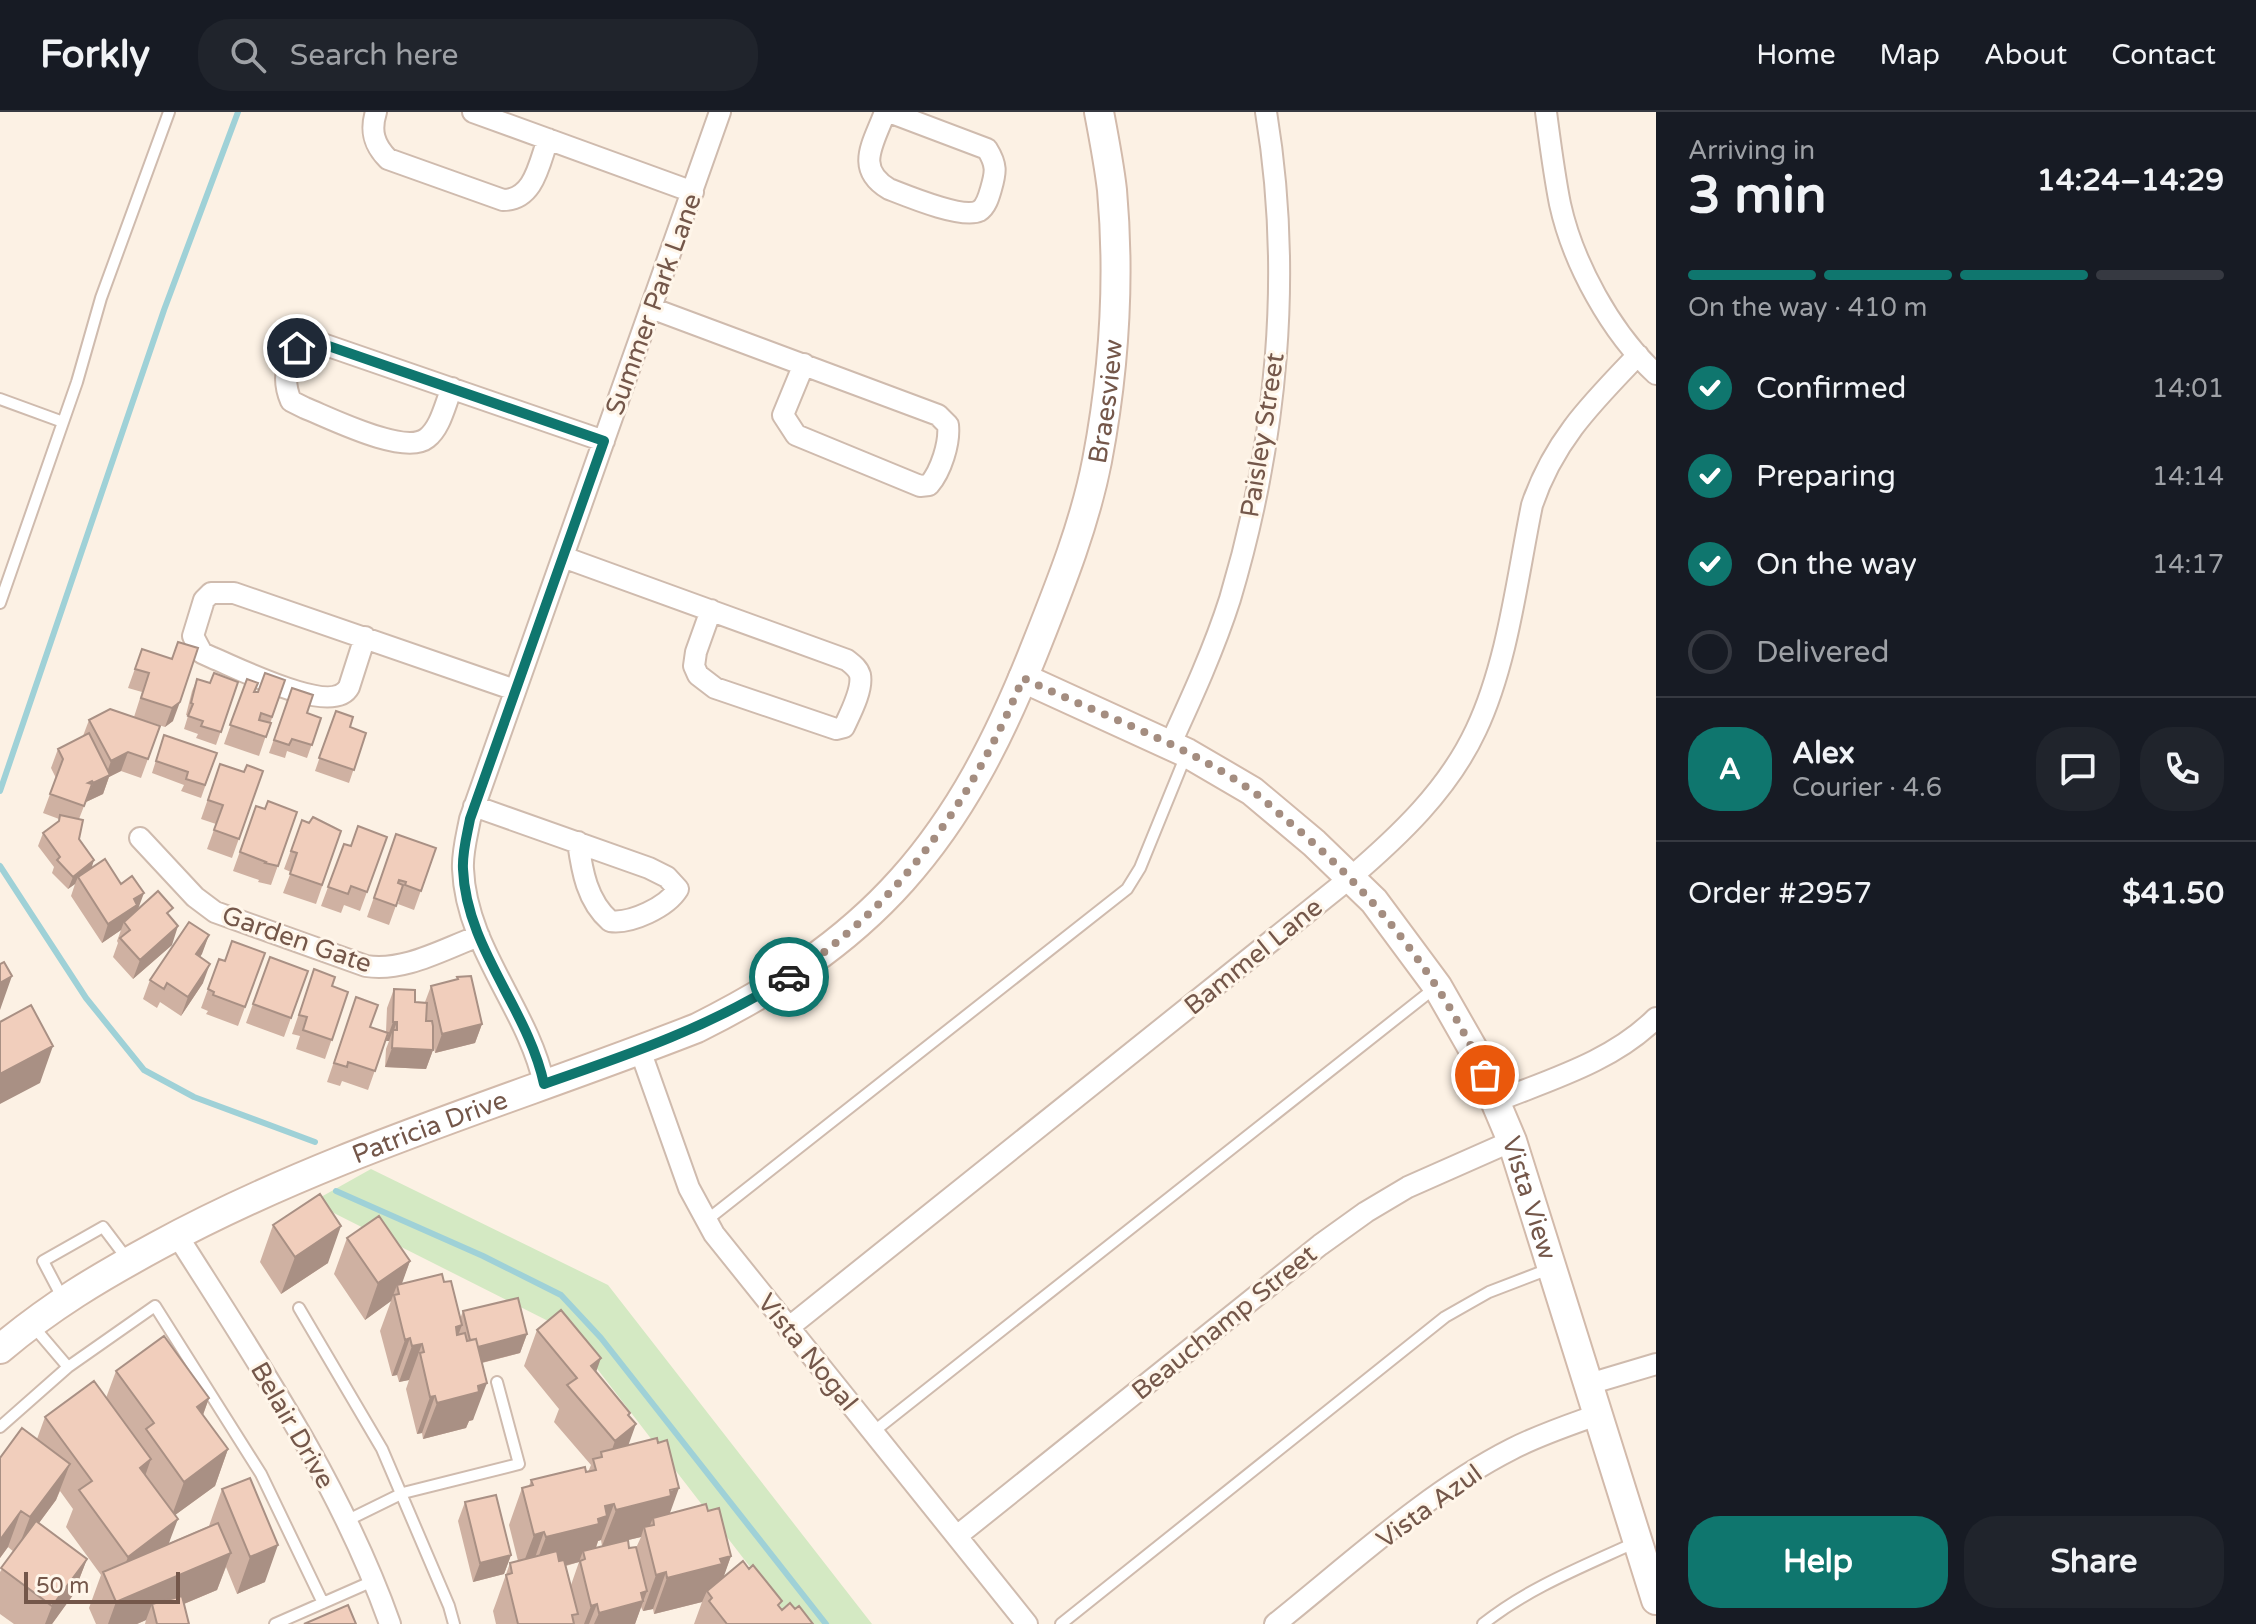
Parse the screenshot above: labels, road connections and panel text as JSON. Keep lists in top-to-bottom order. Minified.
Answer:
{"streets":{"street":["Summer Park Lane","Braesview","Paisley Street","Garden Gate","Bammel Lane","Patricia Drive","Vista View","Beauchamp Street","Vista Nogal","Belair Drive","Vista Azul"]},"crossings":[["Summer Park Lane","Garden Gate"],["Summer Park Lane","Patricia Drive"],["Braesview","Patricia Drive"],["Braesview","Vista View"],["Paisley Street","Vista View"],["Bammel Lane","Vista View"],["Bammel Lane","Vista Nogal"],["Patricia Drive","Vista View"],["Patricia Drive","Vista Nogal"],["Patricia Drive","Belair Drive"],["Vista View","Beauchamp Street"],["Vista View","Vista Azul"],["Beauchamp Street","Vista Nogal"]],"scale_bar":"50 m","page":{"header":"Forkly","search":"Search here","nav":["Home","Map","About","Contact"],"heading":["3 min","Arriving in","14:24–14:29"],"panel":["Alex","Courier · 4.6","Order #2957","$41.50"],"bar":"On the way · 410 m","list":[["Confirmed","14:01"],["Preparing","14:14"],["On the way","14:17"],"Delivered"],"round":"A","buttons":["Help","Share"],"scale":"50 m"}}
